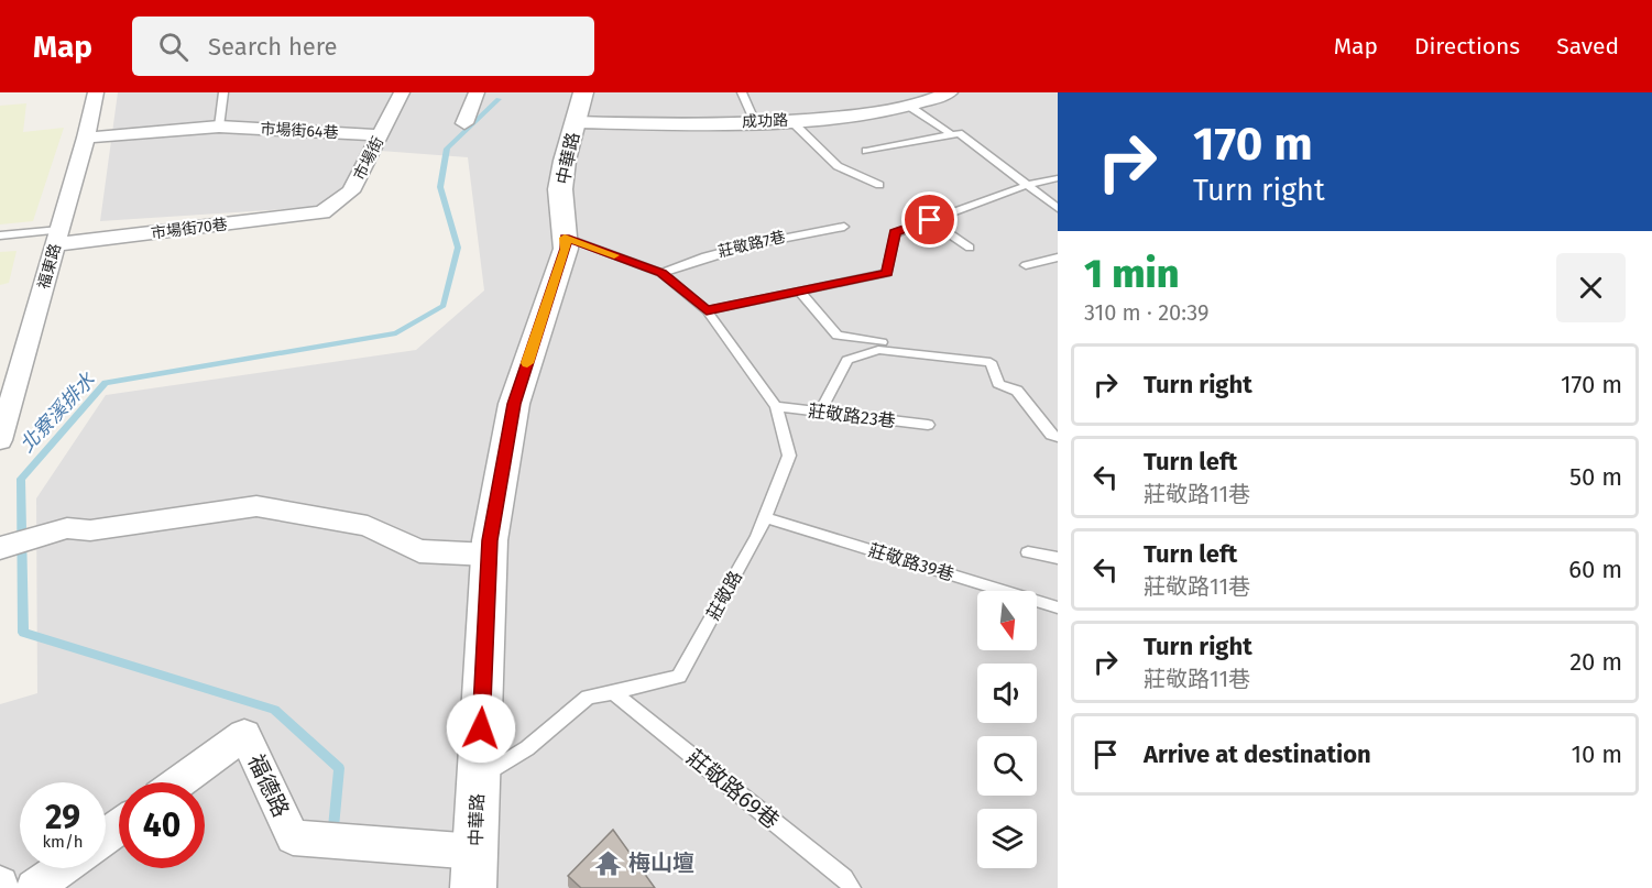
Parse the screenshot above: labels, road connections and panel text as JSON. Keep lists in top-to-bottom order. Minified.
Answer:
{"streets":{"street":["成功路","市場街64巷","市場街","中華路","市場街70巷","福東路","福德路"],"lane":["莊敬路7巷","莊敬路23巷","莊敬路39巷","莊敬路","莊敬路69巷"]},"crossings":[["成功路","中華路"],["市場街64巷","市場街"],["市場街64巷","福東路"],["市場街","市場街70巷"],["中華路","莊敬路"],["中華路","福德路"],["市場街70巷","福東路"],["莊敬路7巷","莊敬路"],["莊敬路23巷","莊敬路"],["莊敬路39巷","莊敬路"],["莊敬路","莊敬路69巷"]],"water":["北寮溪排水"],"places":{"temple":["梅山壇"]},"north":"bottom","page":{"header":"Map","search":"Search here","nav":["Map","Directions","Saved"],"turn":["170 m","Turn right"],"heading":["1 min","310 m · 20:39"],"list":[{"name":"Turn right","value":"170 m"},{"name":"Turn left","note":"莊敬路11巷","value":"50 m"},{"name":"Turn left","note":"莊敬路11巷","value":"60 m"},{"name":"Turn right","note":"莊敬路11巷","value":"20 m"},{"name":"Arrive at destination","value":"10 m"}],"speed":"29 km/h","limit":"40"}}
